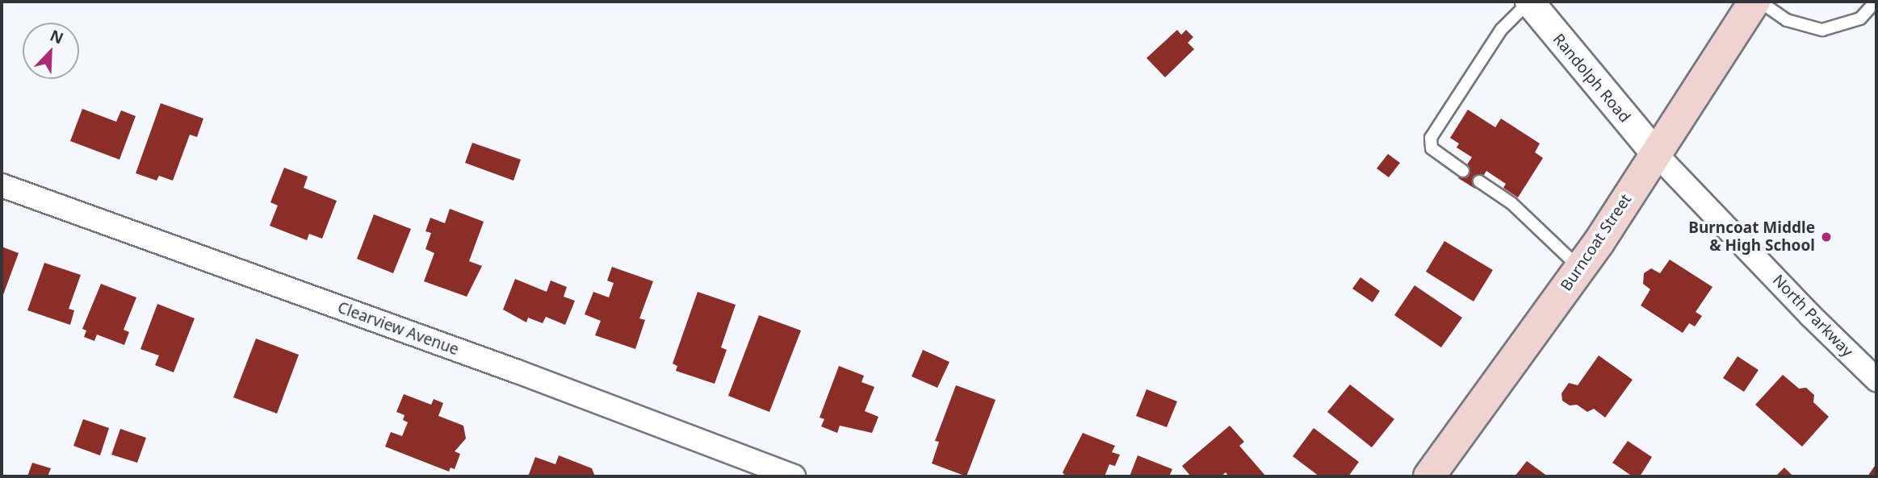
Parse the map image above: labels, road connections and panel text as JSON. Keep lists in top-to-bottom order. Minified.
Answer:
{"streets":{"main road":["Burncoat Street"],"street":["Randolph Road","North Parkway","Clearview Avenue"]},"crossings":[["Randolph Road","Burncoat Street"],["Randolph Road","North Parkway"],["Burncoat Street","North Parkway"]],"places":["Burncoat Middle & High School"],"north":"top right"}
